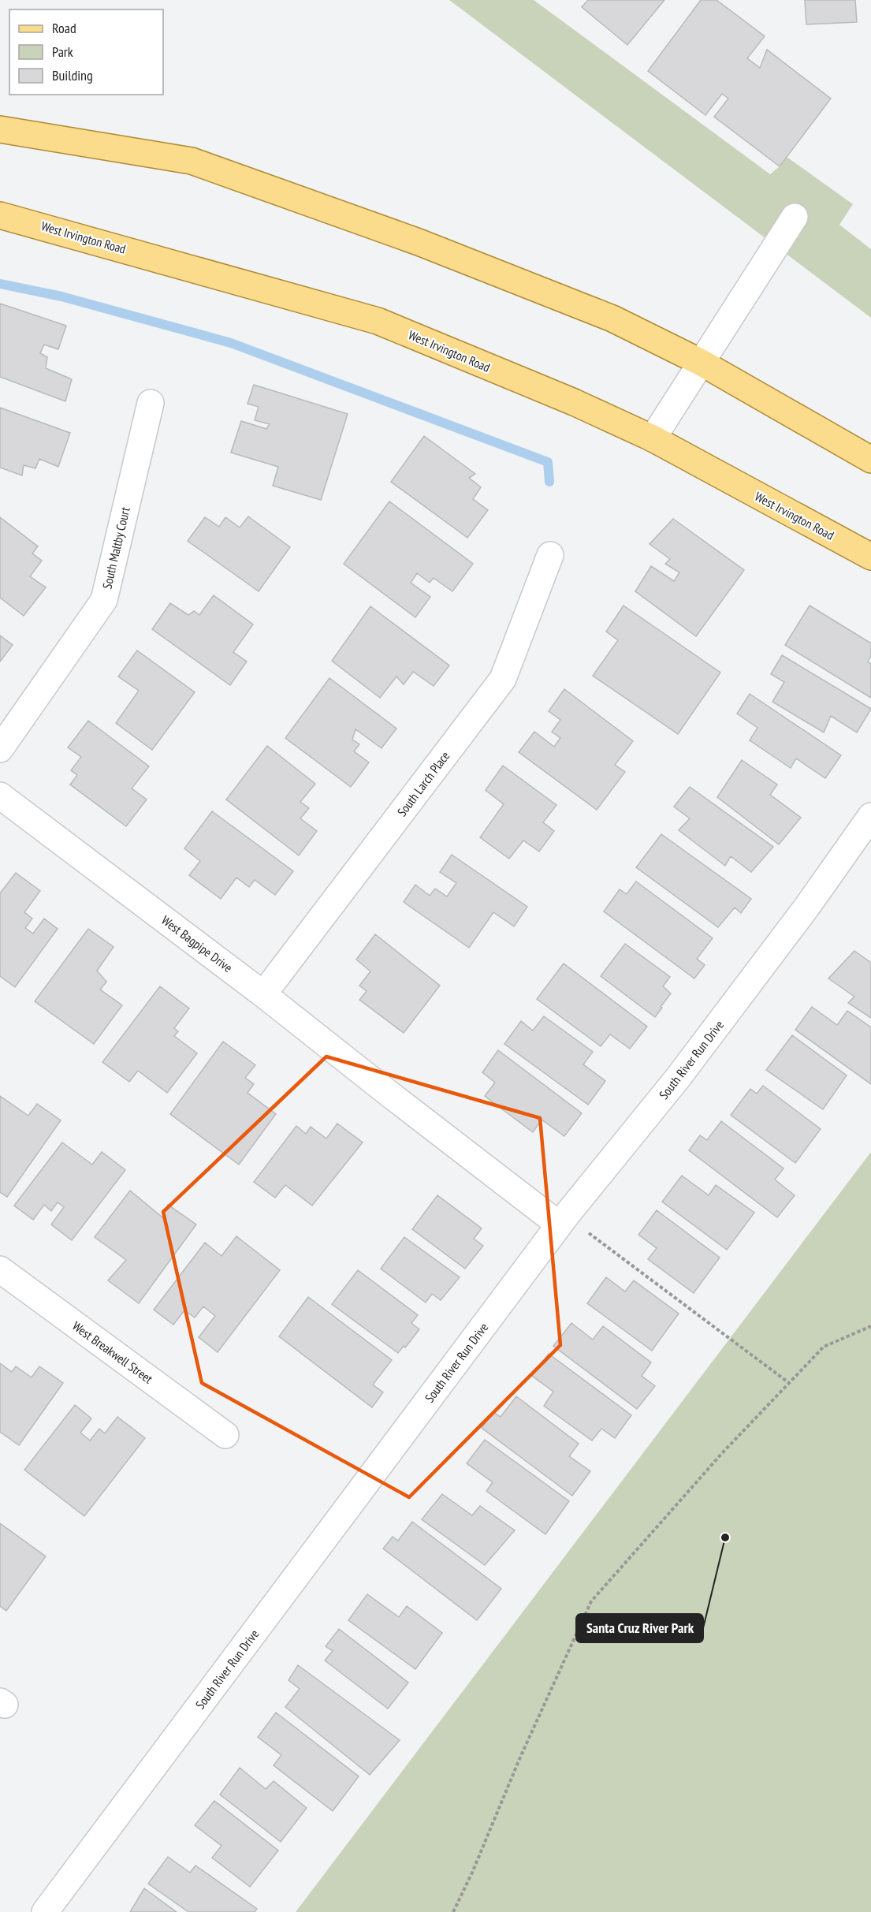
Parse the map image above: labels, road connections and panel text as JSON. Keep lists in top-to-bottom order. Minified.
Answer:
{"streets":{"main road":["West Irvington Road"],"street":["South Maltby Court","South Larch Place","West Bagpipe Drive","South River Run Drive","West Breakwell Street"]},"crossings":[["South Larch Place","West Bagpipe Drive"],["West Bagpipe Drive","South River Run Drive"]],"places":["Santa Cruz River Park"],"legend":["Road","Park","Building"]}
